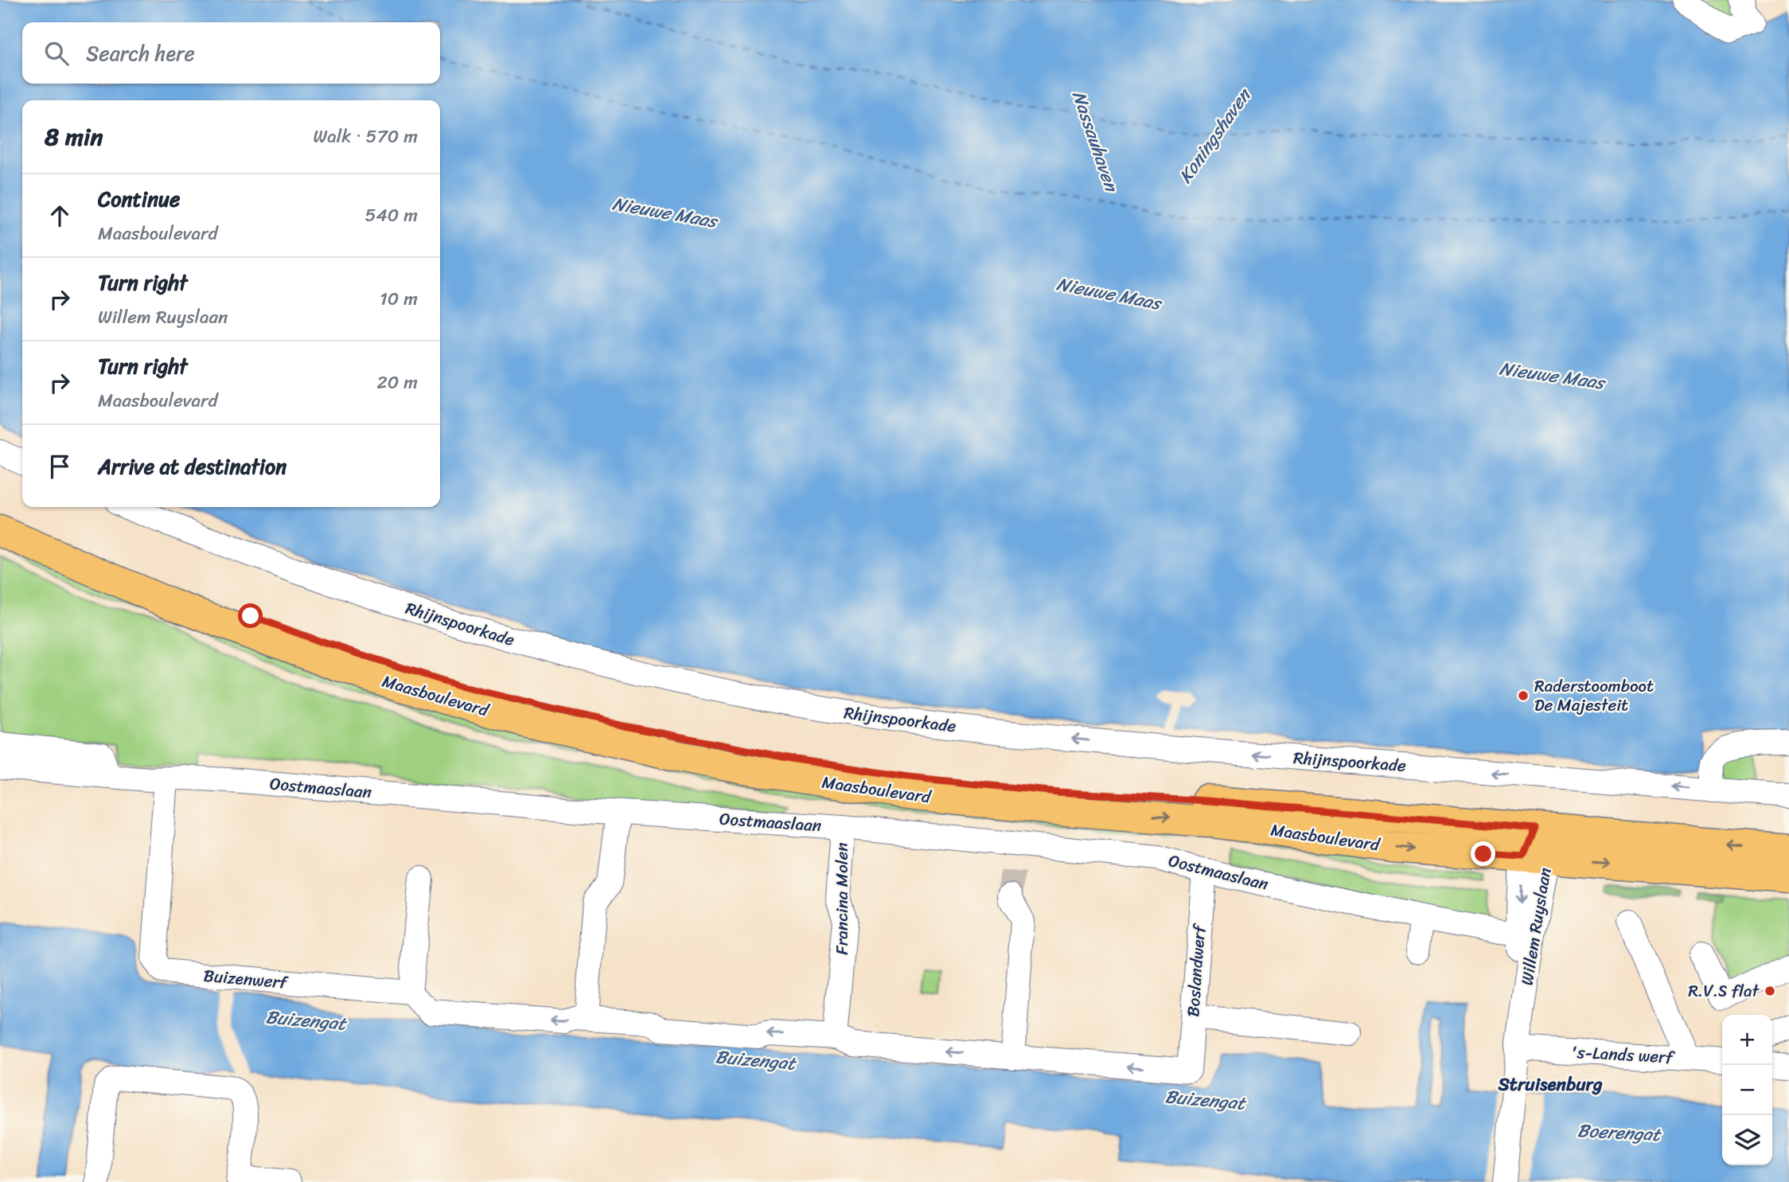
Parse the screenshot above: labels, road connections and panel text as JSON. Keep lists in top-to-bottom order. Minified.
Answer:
{"streets":{"main road":["Maasboulevard"],"street":["Rhijnspoorkade","Oostmaaslaan","Francina Molen","Willem Ruyslaan","Boslandwerf","Buizenwerf","'s-Lands werf"]},"crossings":[["Maasboulevard","Willem Ruyslaan"],["Oostmaaslaan","Francina Molen"],["Oostmaaslaan","Willem Ruyslaan"],["Oostmaaslaan","Boslandwerf"],["Oostmaaslaan","Buizenwerf"],["Willem Ruyslaan","'s-Lands werf"]],"one_way":["Rhijnspoorkade"],"districts":["Struisenburg"],"water":["Koningshaven","Nassauhaven","Nieuwe Maas","Buizengat","Boerengat"],"places":["Raderstoomboot De Majesteit","R.V.S flat"],"page":{"search":"Search here","heading":["8 min","Walk · 570 m"],"list":[["Continue","Maasboulevard","540 m"],["Turn right","Willem Ruyslaan","10 m"],["Turn right","Maasboulevard","20 m"],"Arrive at destination"],"map_buttons":["+","−"]}}
